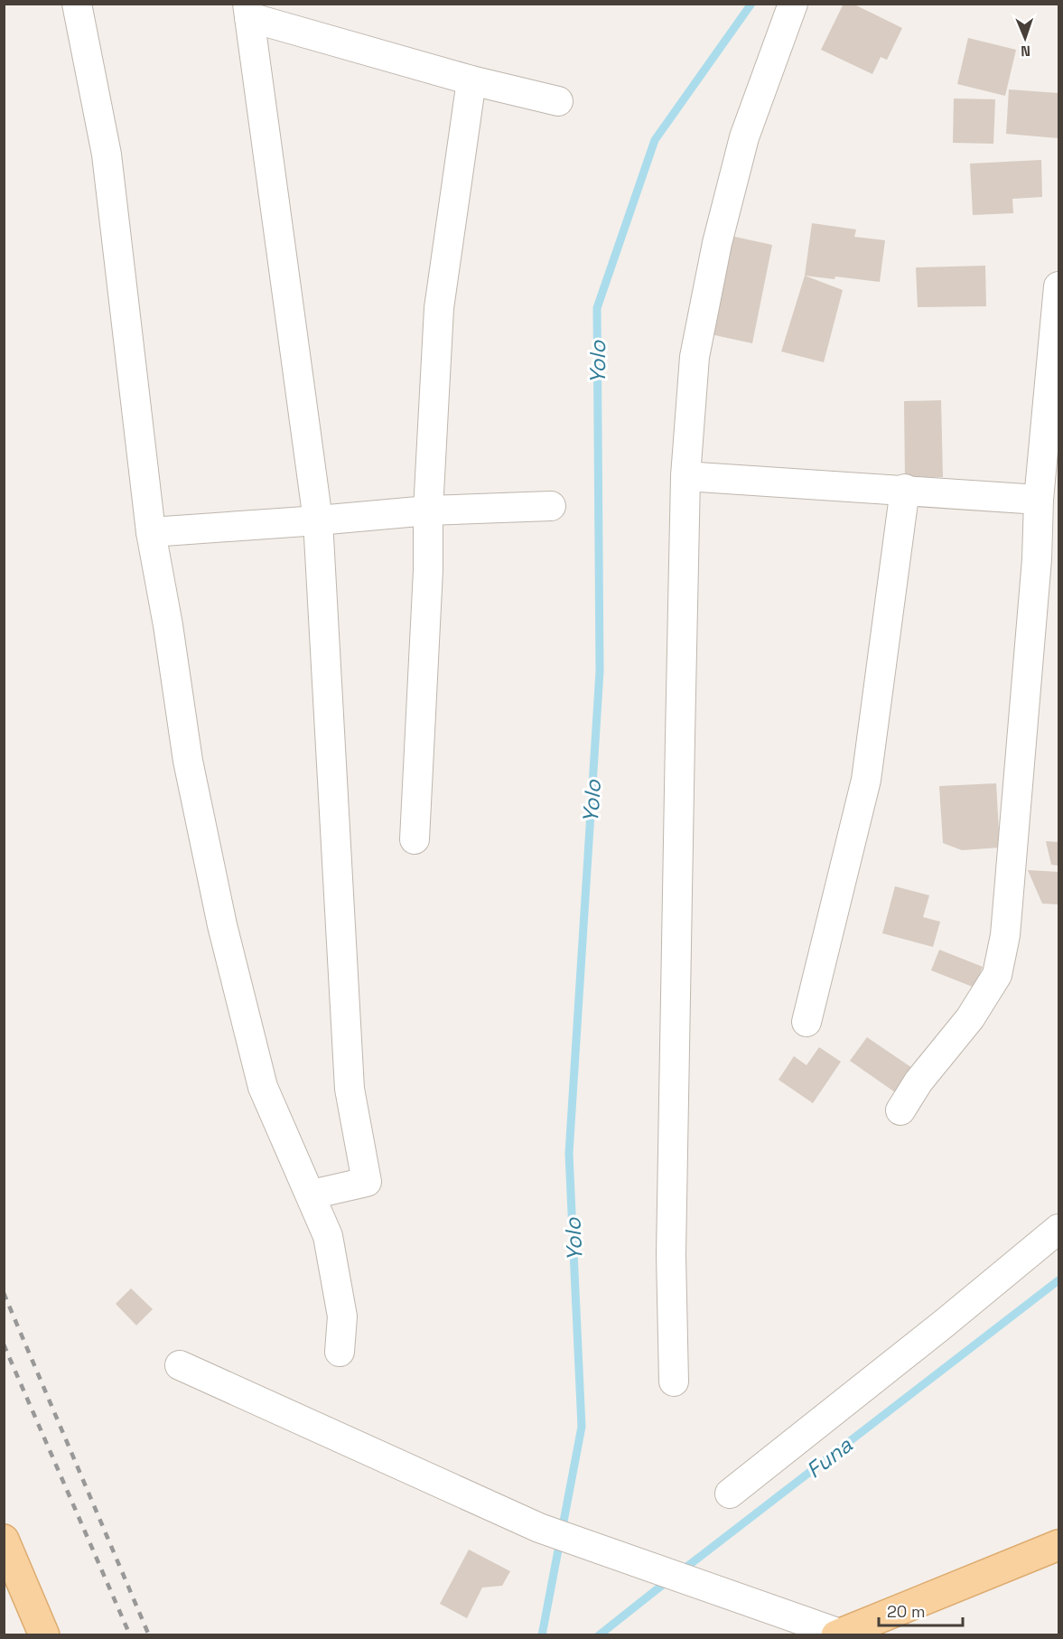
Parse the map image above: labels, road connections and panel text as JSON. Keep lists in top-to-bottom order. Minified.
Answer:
{"water":["Yolo","Funa"],"scale_bar":"20 m","north":"bottom"}
